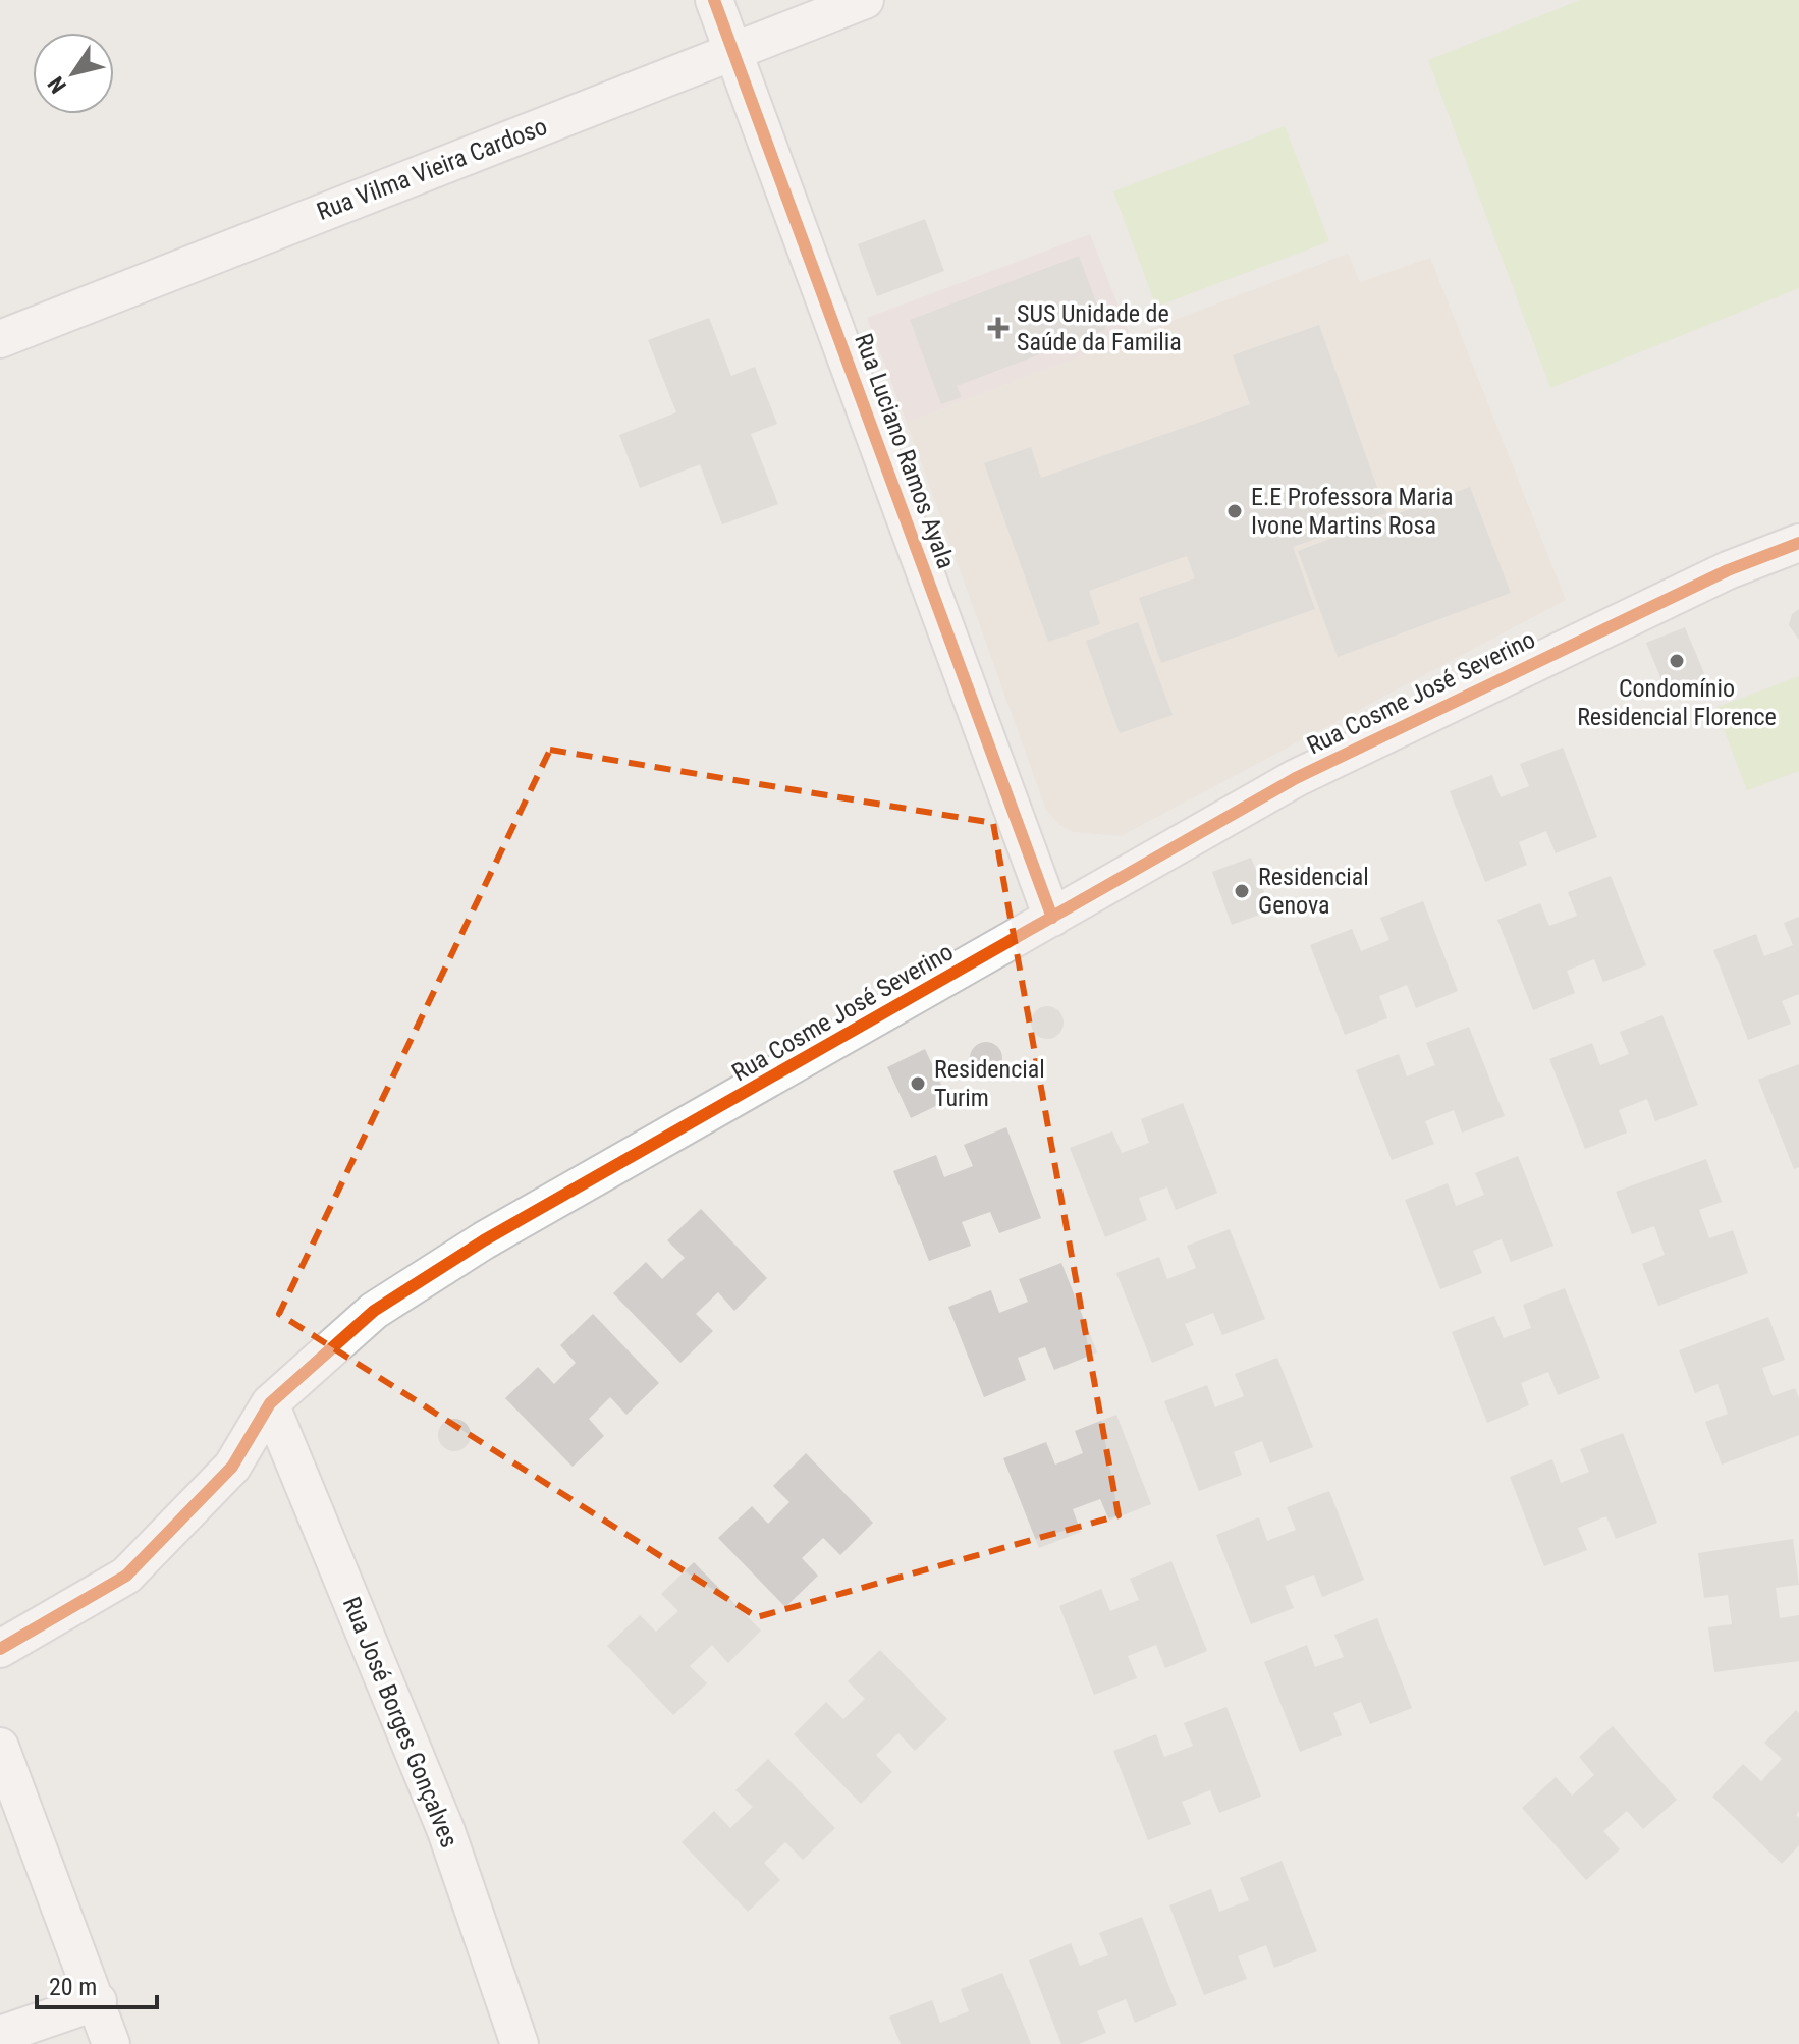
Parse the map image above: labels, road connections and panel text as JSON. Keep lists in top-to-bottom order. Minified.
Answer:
{"streets":{"street":["Rua Vilma Vieira Cardoso","Rua Luciano Ramos Ayala","Rua Cosme José Severino","Rua José Borges Gonçalves"]},"crossings":[["Rua Vilma Vieira Cardoso","Rua Luciano Ramos Ayala"],["Rua Luciano Ramos Ayala","Rua Cosme José Severino"],["Rua Cosme José Severino","Rua José Borges Gonçalves"]],"places":{"health":["SUS Unidade de Saúde da Familia"],"other":["E.E Professora Maria Ivone Martins Rosa","Condomínio Residencial Florence","Residencial Genova","Residencial Turim"]},"scale_bar":"20 m","north":"bottom left"}
